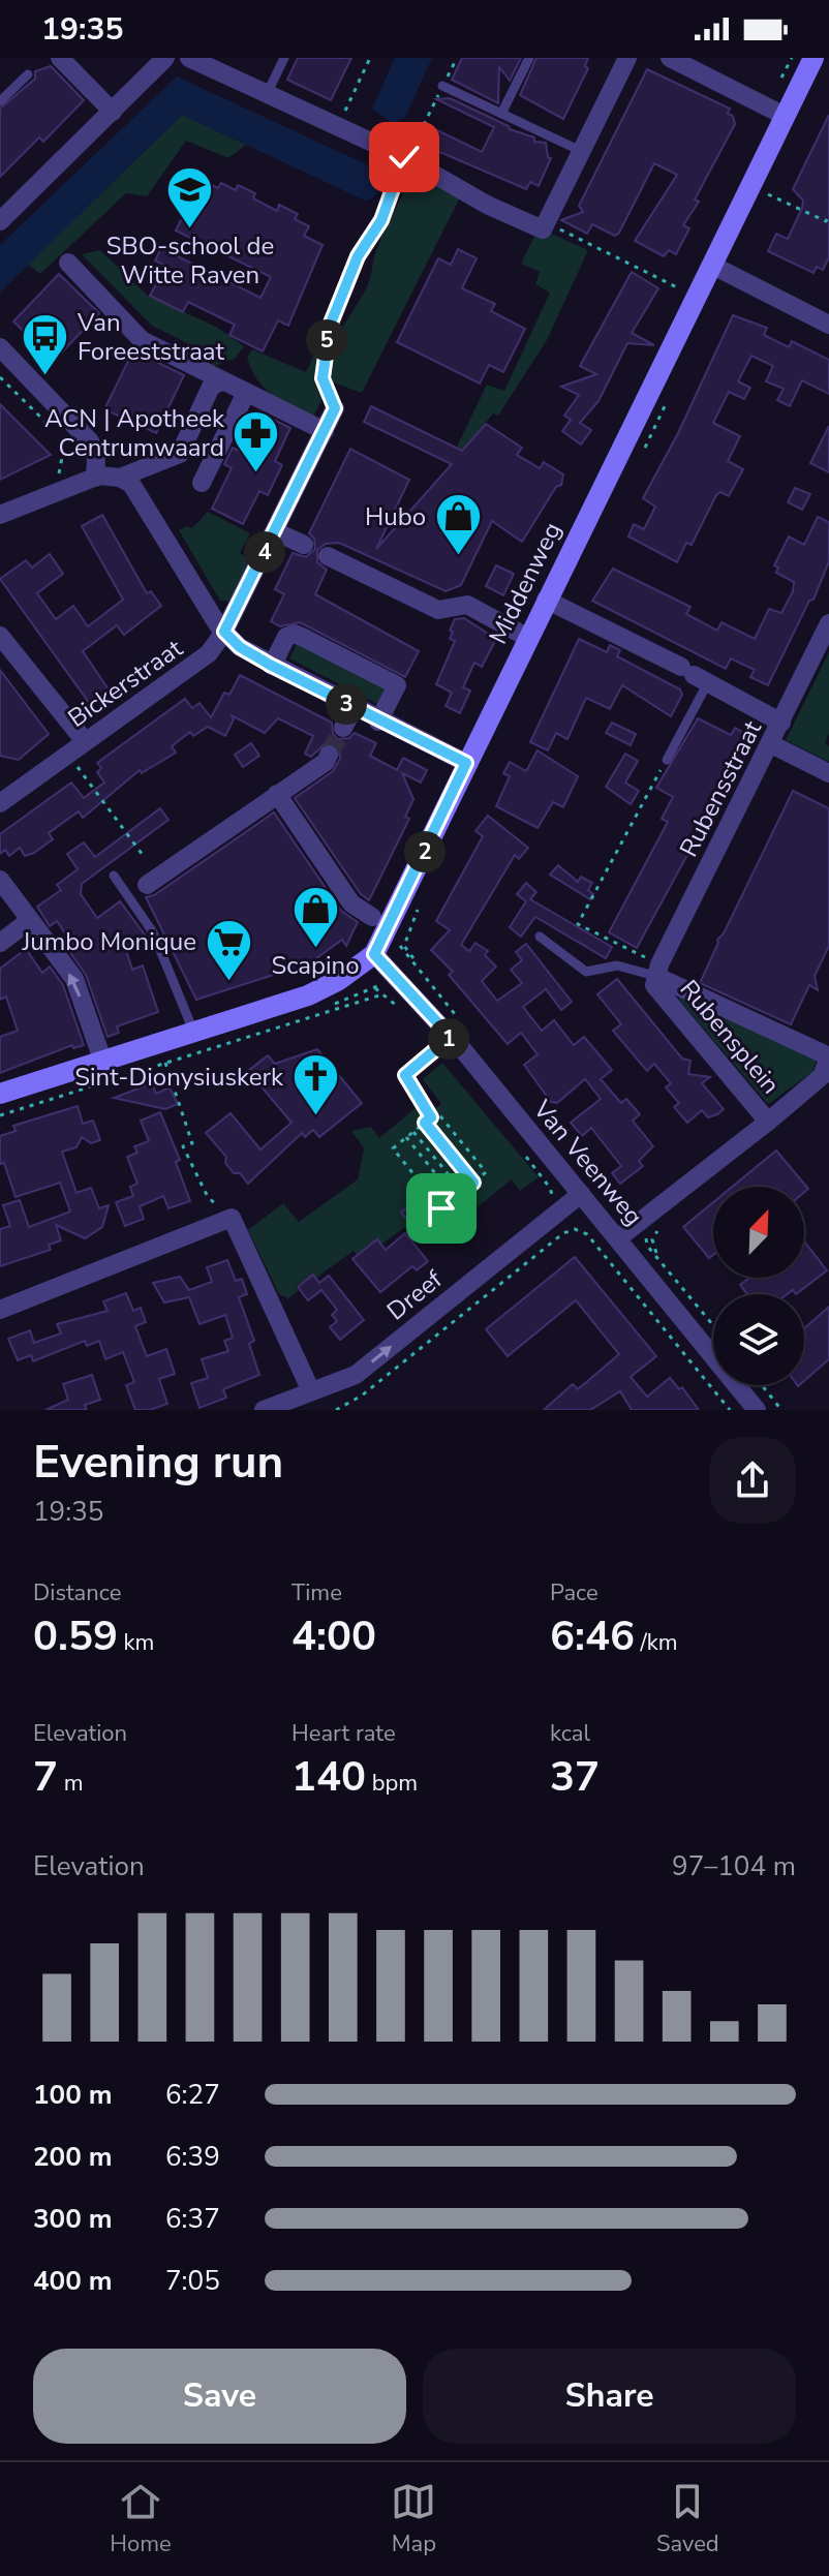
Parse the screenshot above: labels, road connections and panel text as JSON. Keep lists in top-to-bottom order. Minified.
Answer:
{"streets":{"street":["Middenweg","Bickerstraat","Rubensstraat","Rubensplein","Van Veenweg","Dreef"]},"crossings":[["Middenweg","Van Veenweg"],["Rubensstraat","Rubensplein"],["Van Veenweg","Dreef"]],"one_way":["Dreef"],"places":{"school or university":["SBO-school de Witte Raven"],"bus stop":["Van Foreeststraat"],"pharmacy":["ACN | Apotheek Centrumwaard"],"shop":["Hubo","Scapino"],"supermarket":["Jumbo Monique"],"church":["Sint-Dionysiuskerk"]},"north":"top right","page":{"status":"19:35","pins":["5","4","3","2","1"],"heading":["Evening run","19:35"],"stats":[["Distance","0.59 km"],["Time","4:00"],["Pace","6:46 /km"],["Elevation","7 m"],["Heart rate","140 bpm"],["kcal","37"]],"chart":["Elevation","97–104 m"],"list":[{"name":"100 m","note":"6:27"},{"name":"200 m","note":"6:39"},{"name":"300 m","note":"6:37"},{"name":"400 m","note":"7:05"}],"buttons":["Save","Share"],"tabs":["Home","Map","Saved"]}}
